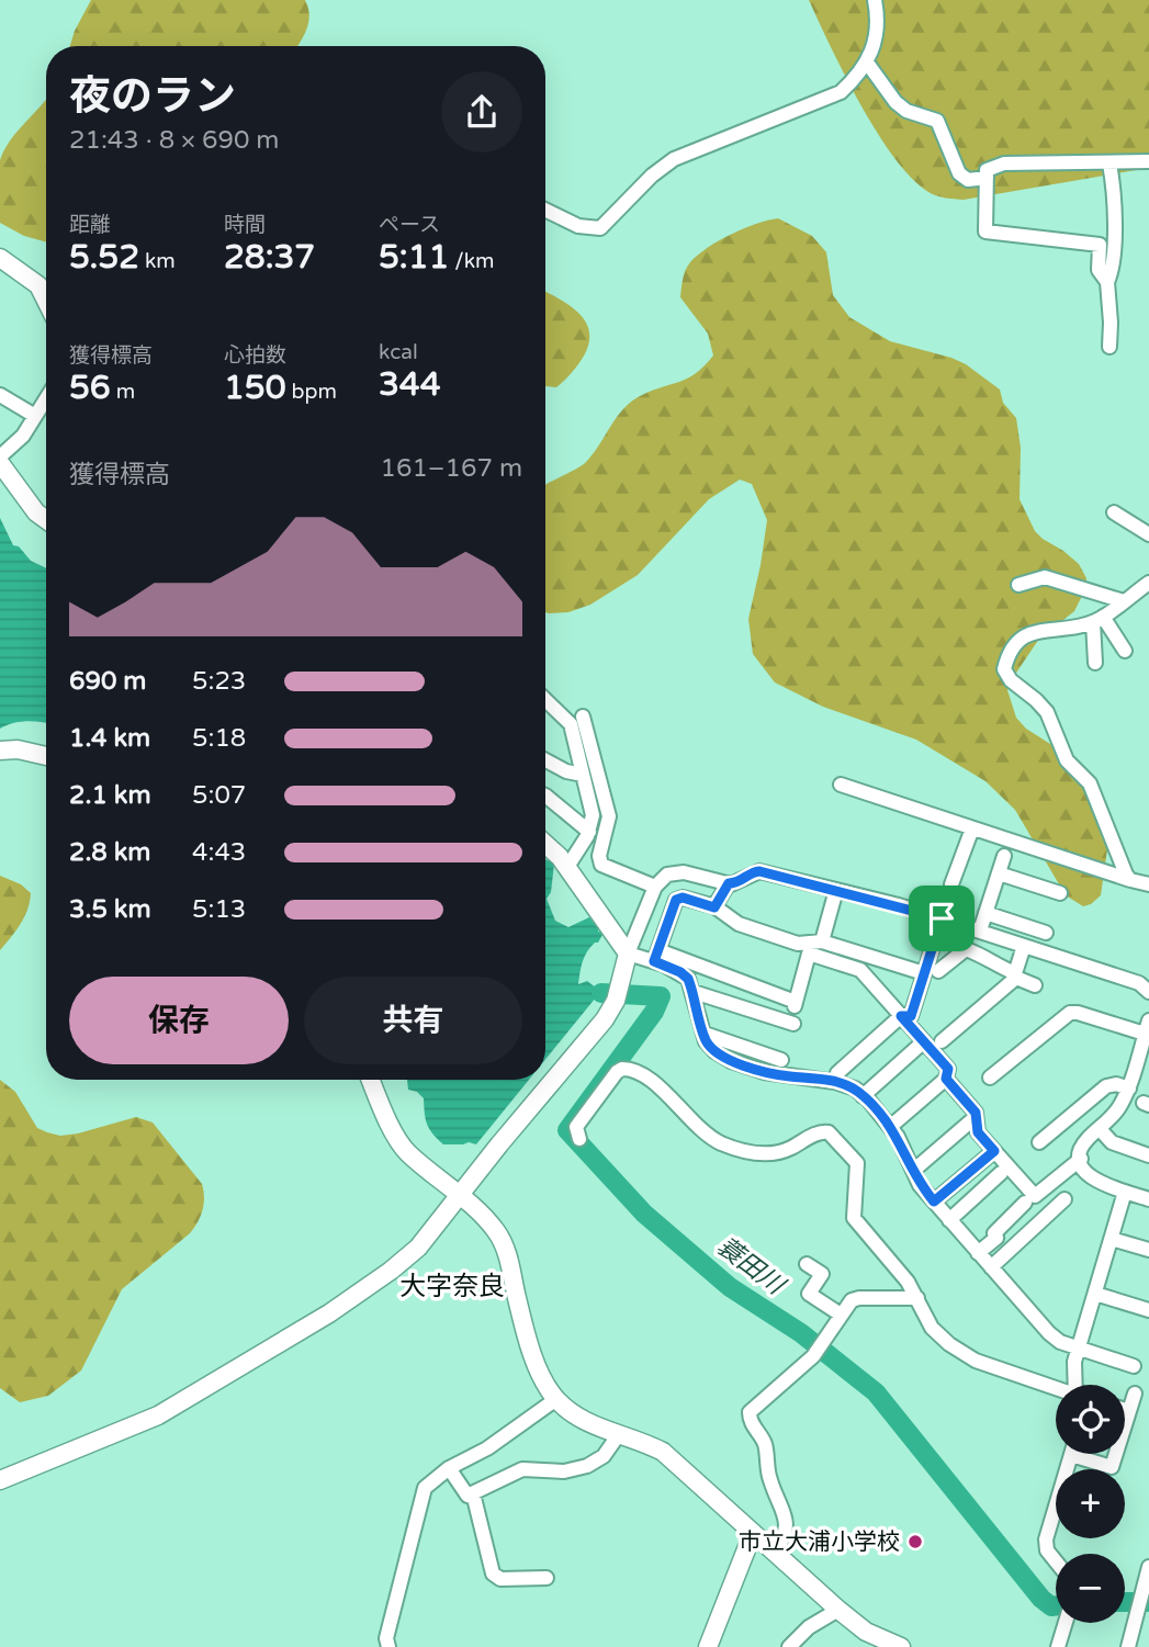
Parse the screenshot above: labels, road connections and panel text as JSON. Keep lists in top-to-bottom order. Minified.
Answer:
{"districts":["大字奈良"],"water":["蓑田川"],"places":["市立大浦小学校"],"page":{"heading":["夜のラン","21:43 · 8 × 690 m"],"stats":[["距離","5.52 km"],["時間","28:37"],["ペース","5:11 /km"],["獲得標高","56 m"],["心拍数","150 bpm"],["kcal","344"]],"chart":["獲得標高","161–167 m"],"list":[{"name":"690 m","note":"5:23"},{"name":"1.4 km","note":"5:18"},{"name":"2.1 km","note":"5:07"},{"name":"2.8 km","note":"4:43"},{"name":"3.5 km","note":"5:13"}],"buttons":["保存","共有"],"map_buttons":["+","−"]}}
